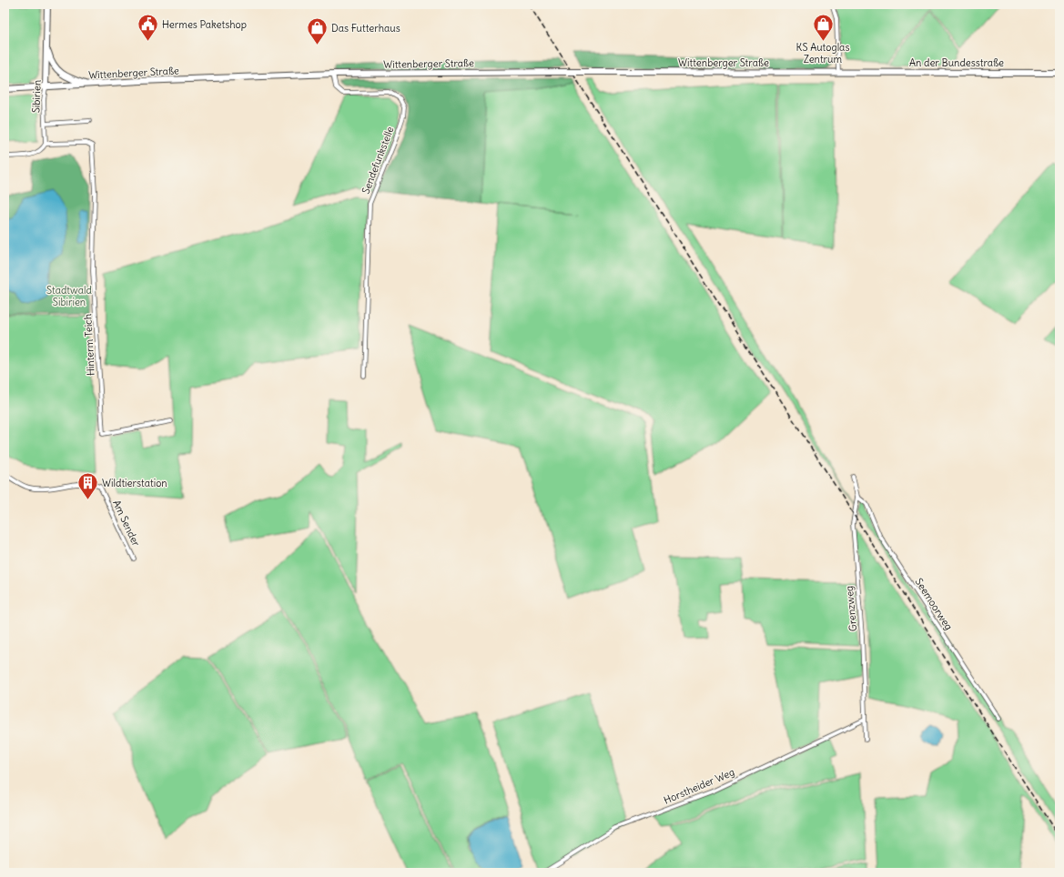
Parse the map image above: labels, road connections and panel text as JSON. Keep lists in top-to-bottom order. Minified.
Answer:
{"streets":{"main road":["Wittenberger Straße","An der Bundesstraße","Sibirien"],"street":["Sendefunkstelle","Hinterm Teich","Am Sender","Seemoorweg","Grenzweg","Horstheider Weg"]},"crossings":[["Wittenberger Straße","An der Bundesstraße"],["Wittenberger Straße","Sibirien"],["Wittenberger Straße","Sendefunkstelle"],["Sibirien","Hinterm Teich"],["Seemoorweg","Grenzweg"],["Grenzweg","Horstheider Weg"]],"parks":["Stadtwald Sibirien"],"places":{"shop":["KS Autoglas Zentrum","Das Futterhaus"],"public building":["Hermes Paketshop"],"building":["Wildtierstation"]}}
